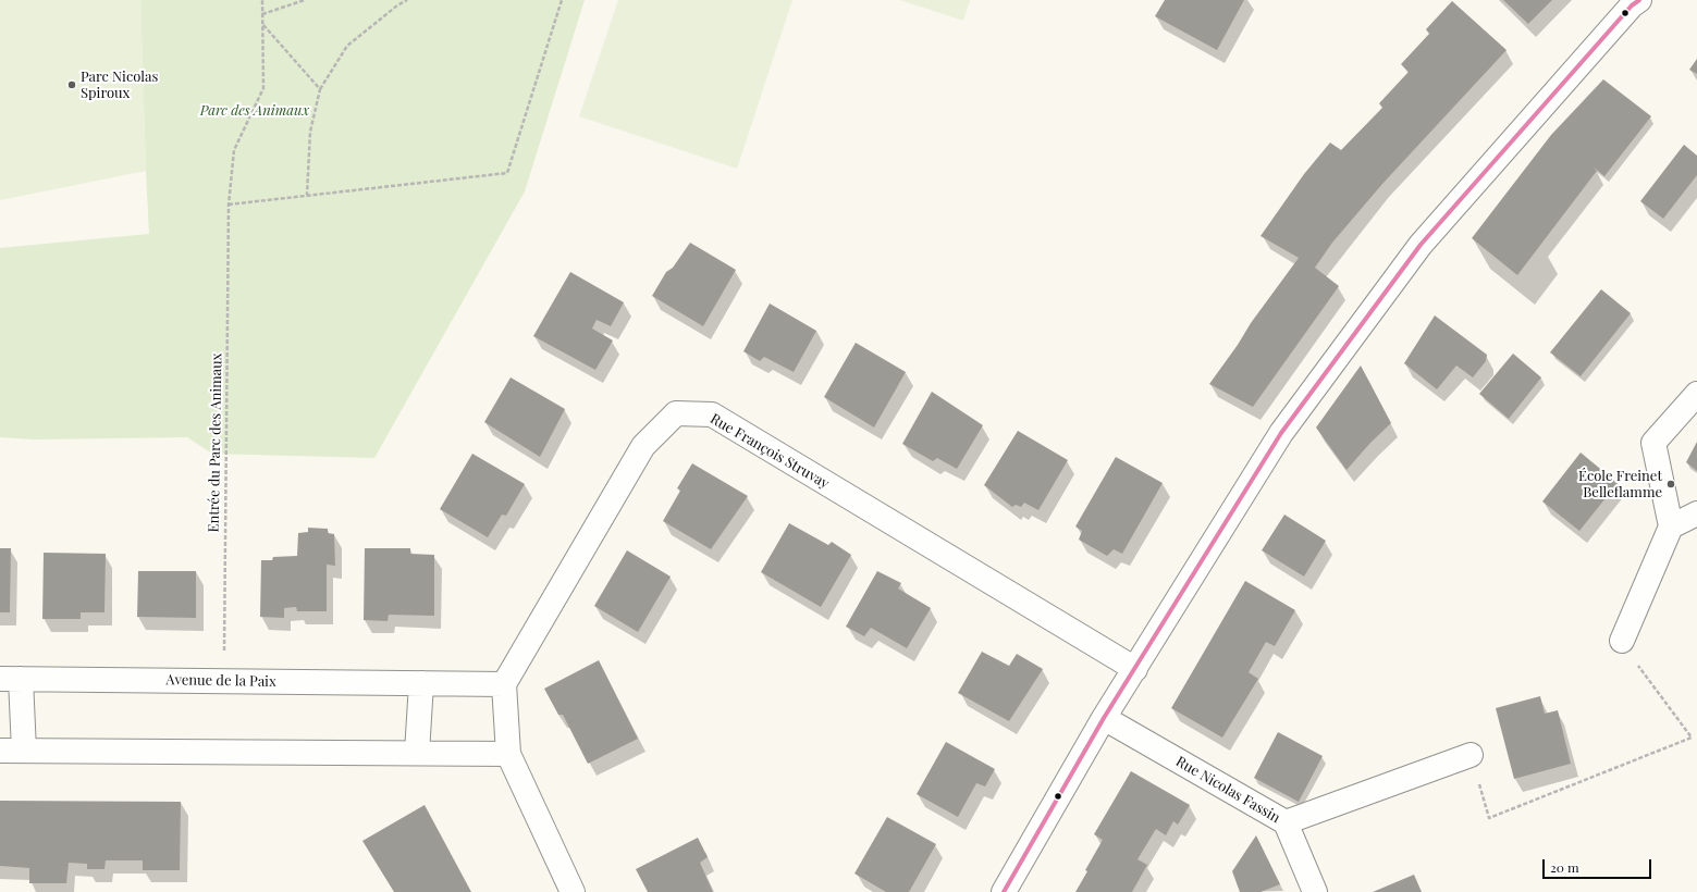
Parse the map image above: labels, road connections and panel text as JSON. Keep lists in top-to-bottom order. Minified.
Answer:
{"streets":{"street":["Rue François Struvay","Avenue de la Paix","Rue Nicolas Fassin"],"path":["Entrée du Parc des Animaux"]},"crossings":[["Entrée du Parc des Animaux","Avenue de la Paix"],["Rue François Struvay","Avenue de la Paix"]],"parks":["Parc des Animaux"],"places":["Parc Nicolas Spiroux","École Freinet Belleflamme"],"scale_bar":"20 m"}
